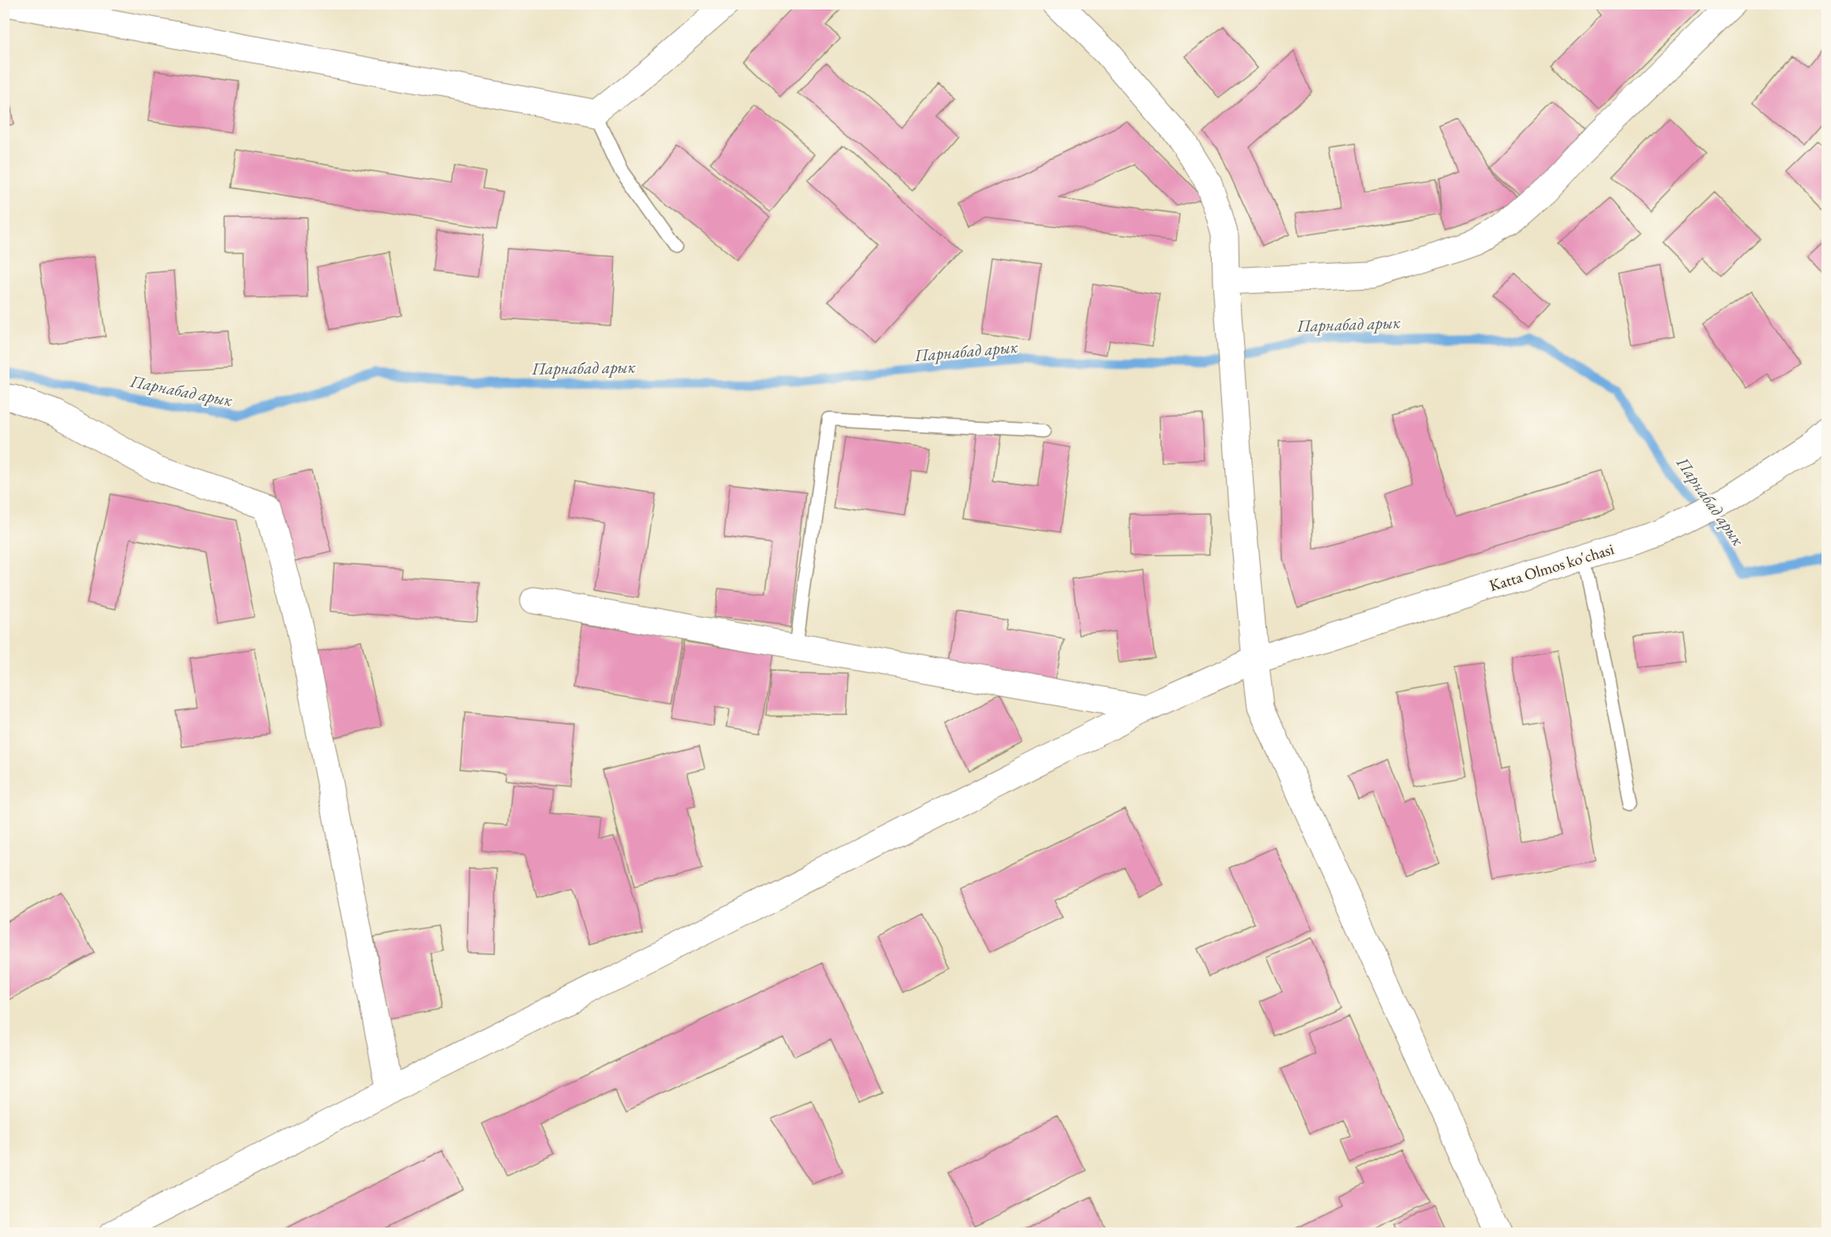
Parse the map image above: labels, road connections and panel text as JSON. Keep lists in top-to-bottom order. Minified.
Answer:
{"streets":{"street":["Katta Olmos ko'chasi"]},"water":["Парнабад арык"]}
